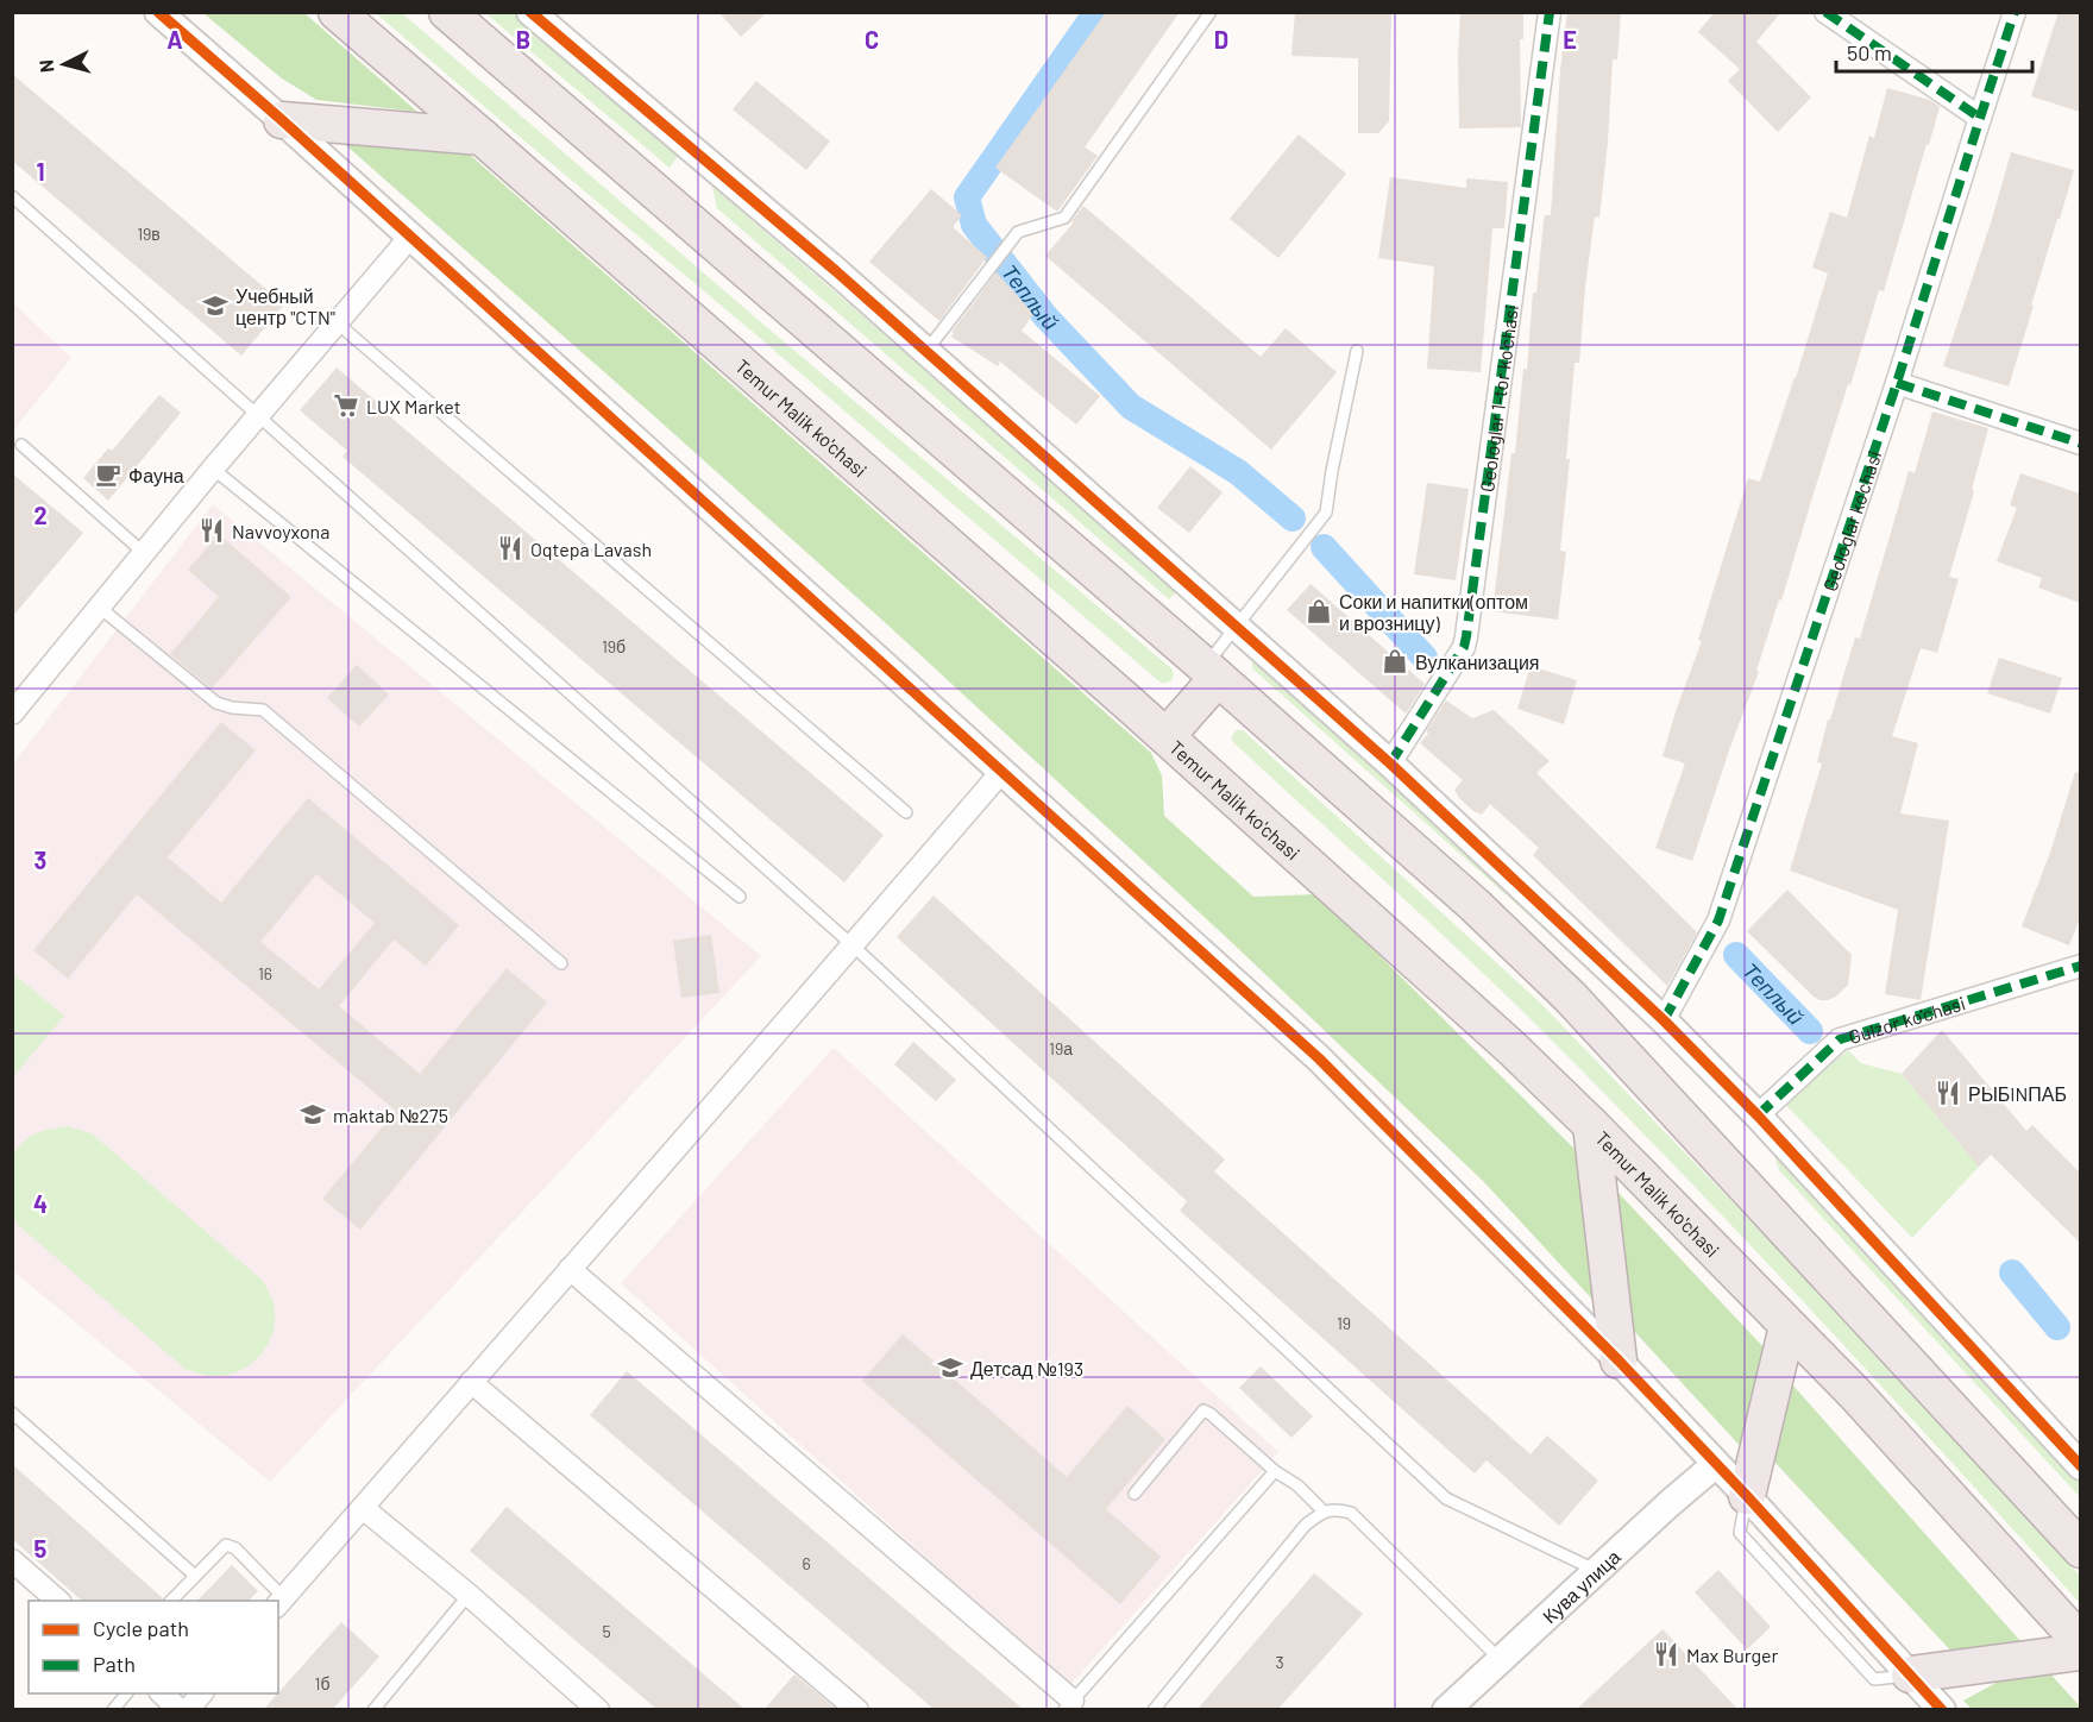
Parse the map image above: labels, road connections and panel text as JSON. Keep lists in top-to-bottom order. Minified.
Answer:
{"streets":{"highway":["Temur Malik ko'chasi"],"street":["Geologlar 1-tor ko'chasi","Geologlar ko'chasi","Gulzor ko'chasi","Кува улица"]},"water":["Теплый"],"places":{"school or university":["Учебный центр \"CTN\"","maktab №275","Детсад №193"],"supermarket":["LUX Market"],"cafe":["Фауна"],"restaurant":["Navvoyxona","Oqtepa Lavash","РЫБINПАБ","Max Burger"],"shop":["Соки и напитки(оптом и врозницу)","Вулканизация"]},"house_numbers":["19в","19б","16","19а","19","6","5","3","1б"],"legend":["Cycle path","Path"],"scale_bar":"50 m","north":"left","grid":{"columns":["A","B","C","D","E"],"rows":["1","2","3","4","5"]}}
